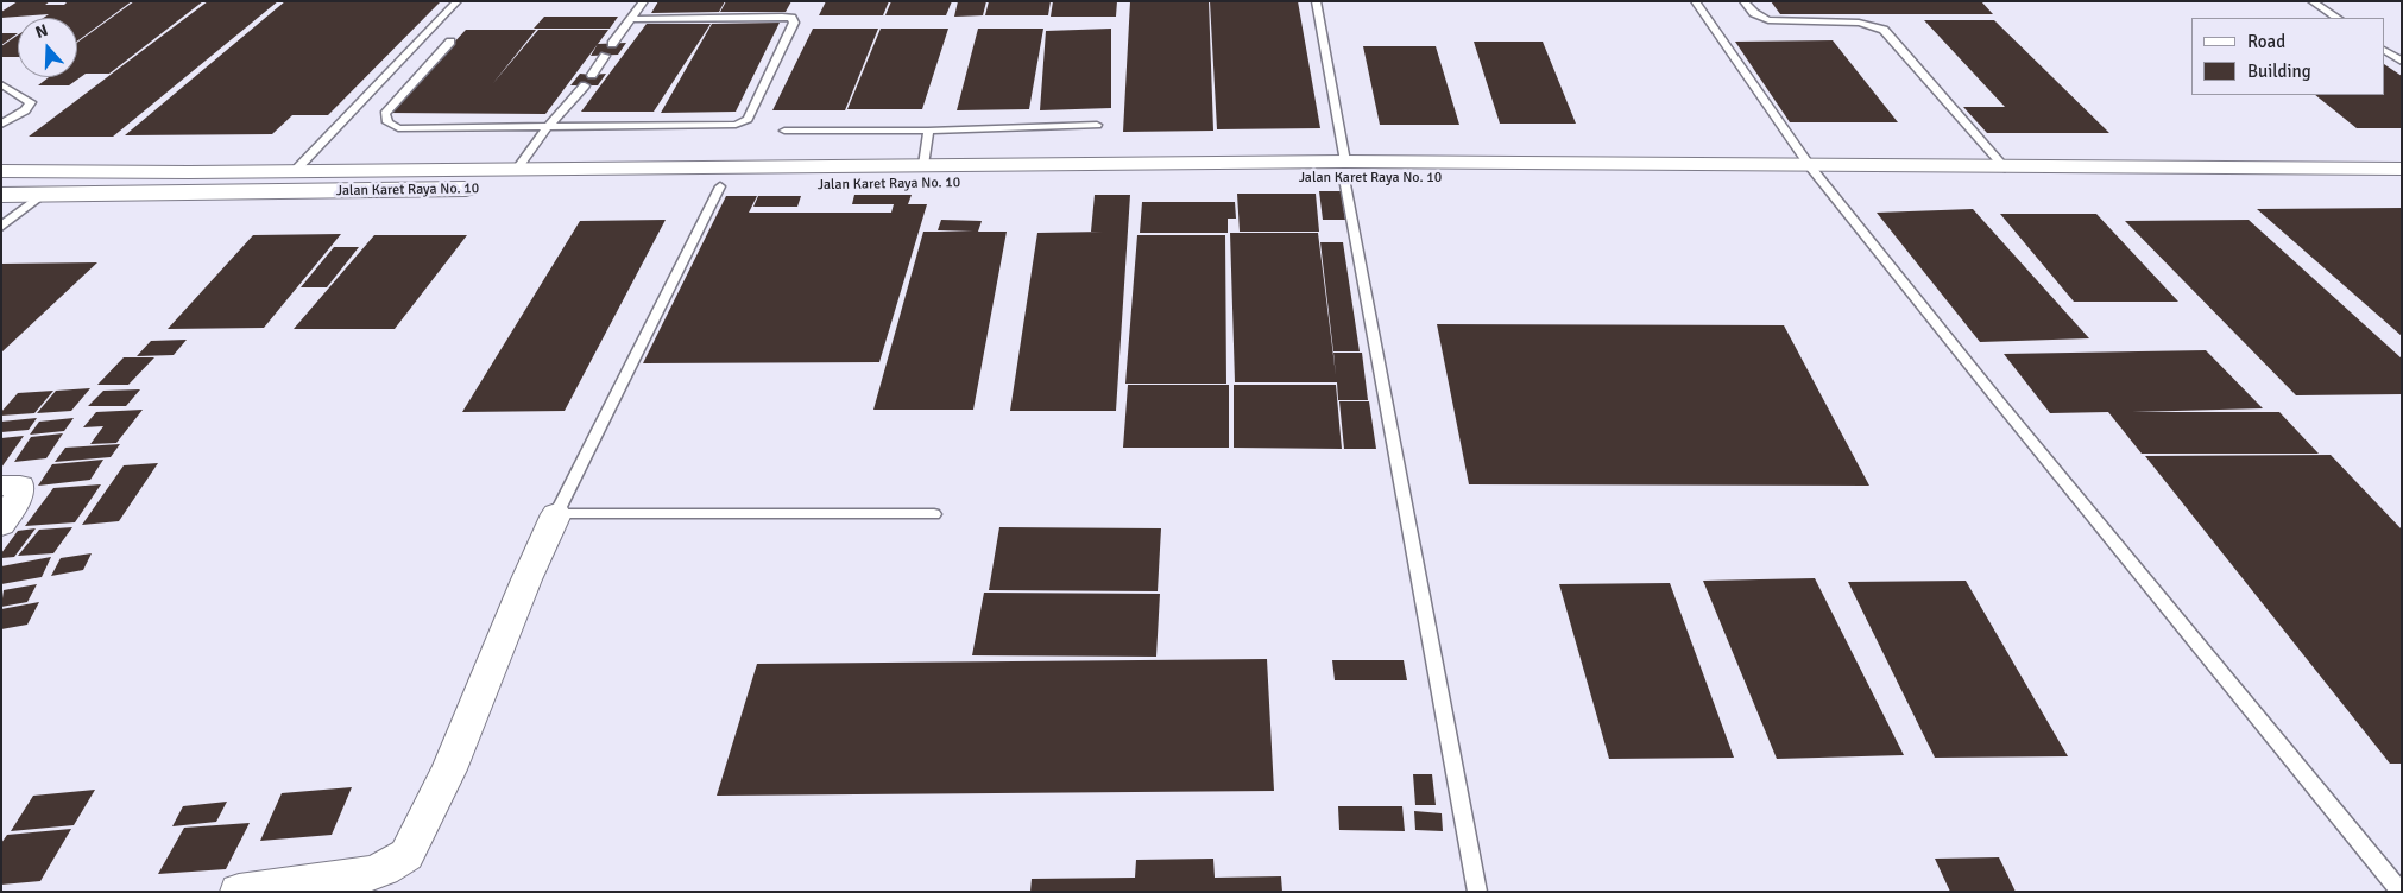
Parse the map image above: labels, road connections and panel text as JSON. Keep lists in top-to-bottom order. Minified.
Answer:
{"streets":{"street":["Jalan Karet Raya No. 10"]},"legend":["Road","Building"],"north":"top"}
